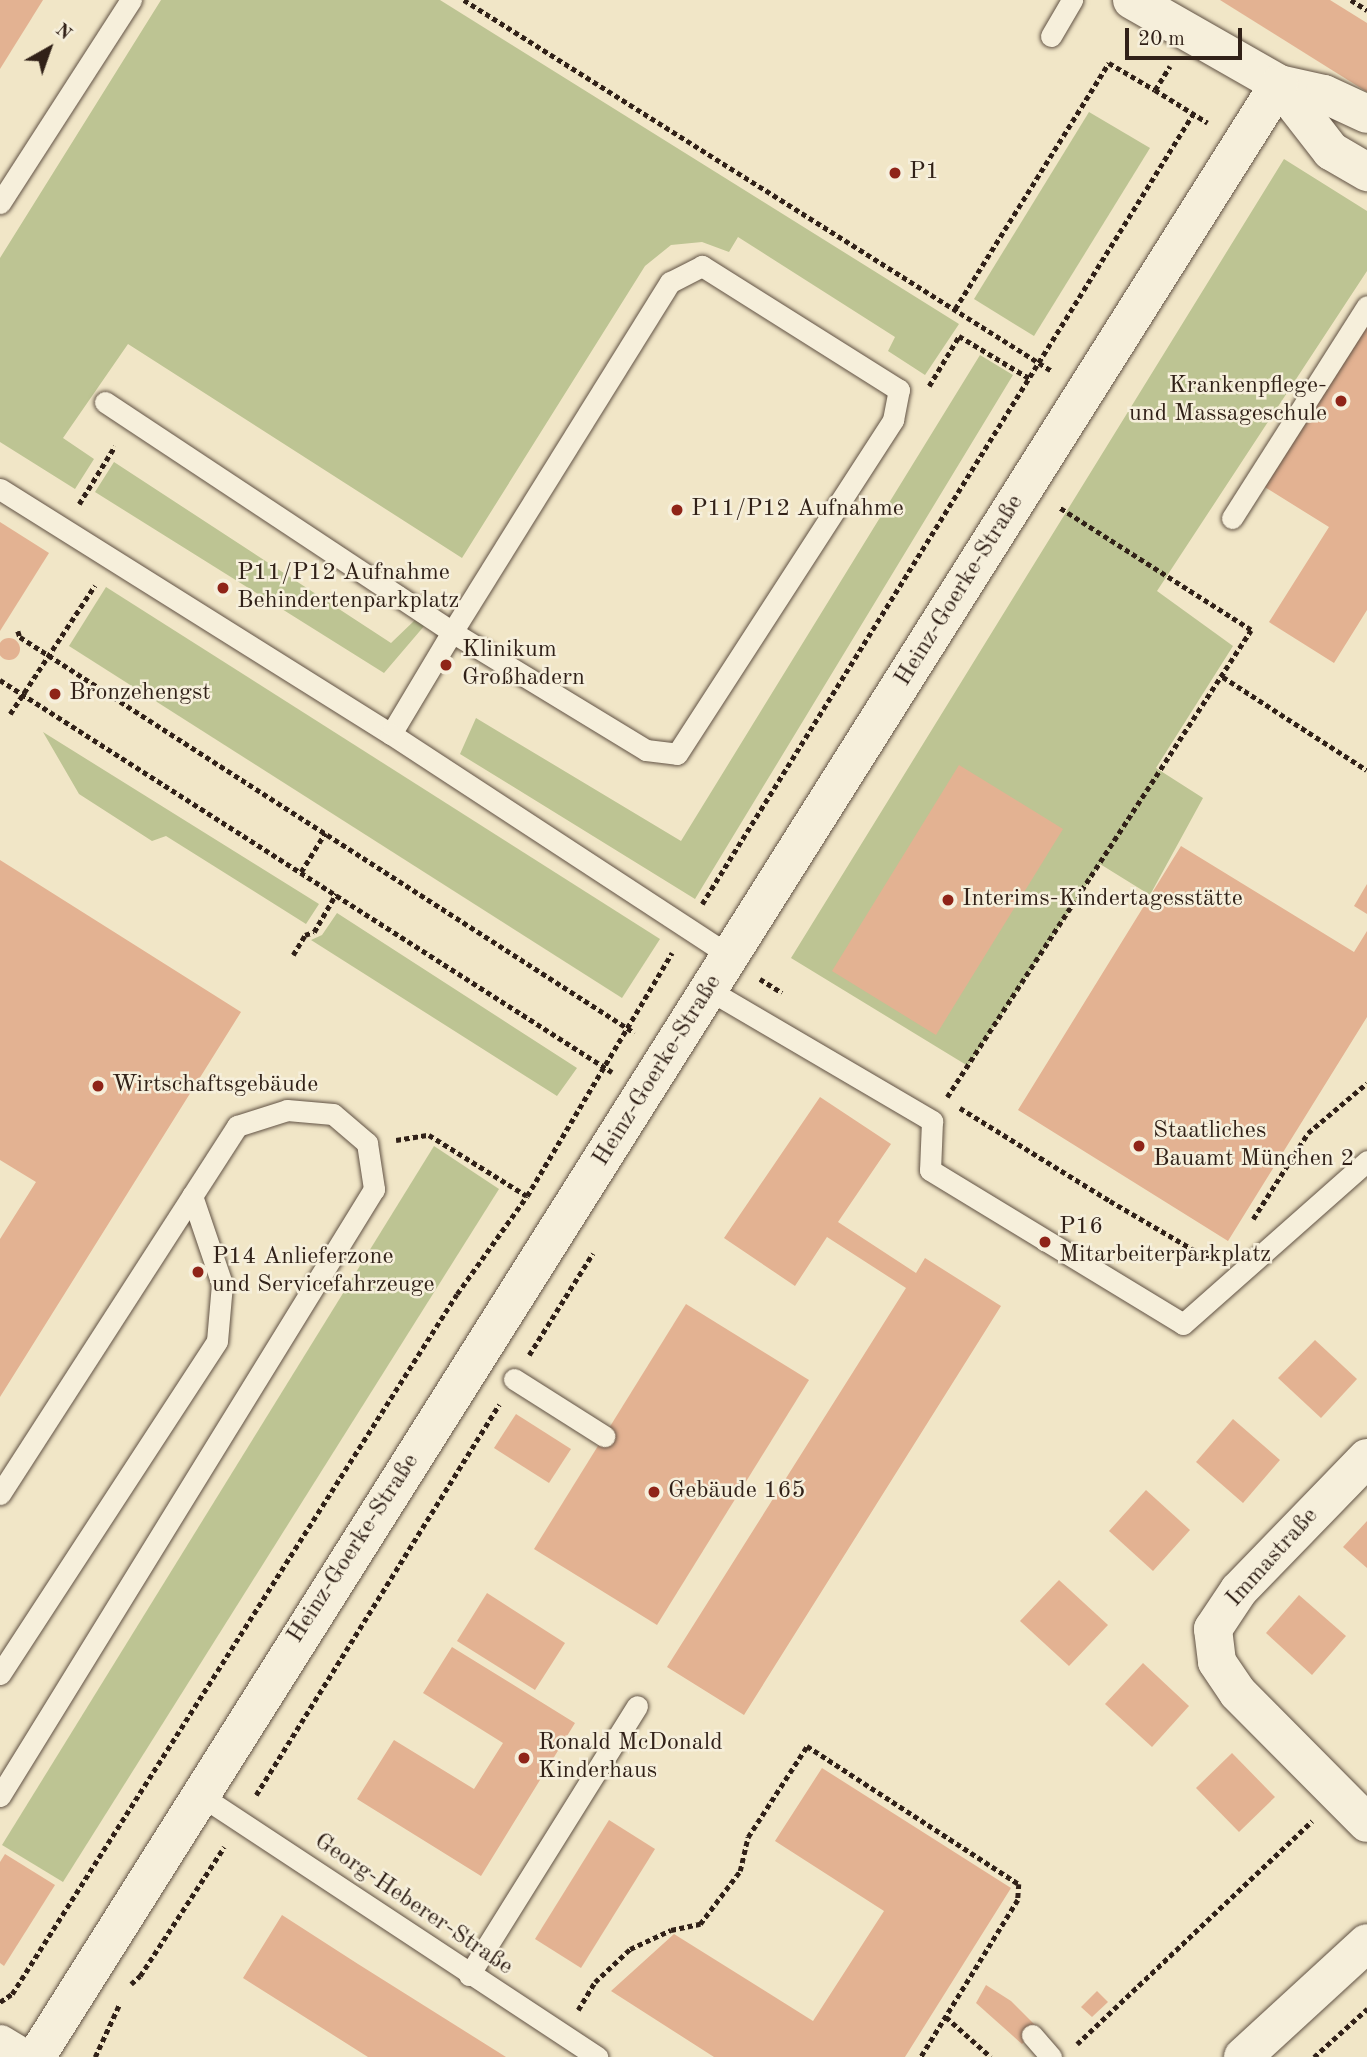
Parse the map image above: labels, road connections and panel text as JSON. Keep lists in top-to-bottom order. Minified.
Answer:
{"streets":{"street":["Heinz-Goerke-Straße","Immastraße"],"lane":["Georg-Heberer-Straße"]},"crossings":[["Heinz-Goerke-Straße","Georg-Heberer-Straße"]],"places":["P1","Krankenpflege- und Massageschule","P11/P12 Aufnahme","P11/P12 Aufnahme Behindertenparkplatz","Klinikum Großhadern","Bronzehengst","Interims-Kindertagesstätte","Wirtschaftsgebäude","Staatliches Bauamt München 2","P16 Mitarbeiterparkplatz","P14 Anlieferzone und Servicefahrzeuge","Gebäude 165","Ronald McDonald Kinderhaus"],"scale_bar":"20 m","north":"top right"}
